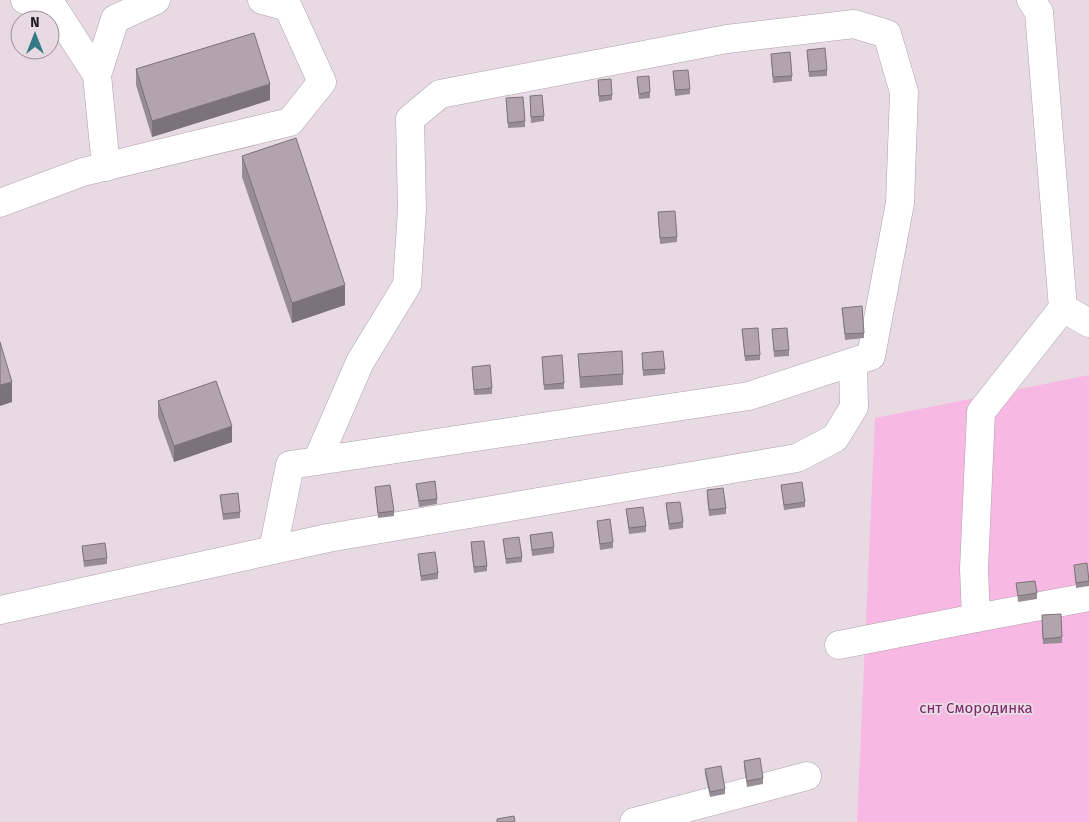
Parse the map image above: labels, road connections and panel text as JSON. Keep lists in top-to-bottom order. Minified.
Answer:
{"parks":["снт Смородинка"],"north":"top"}
